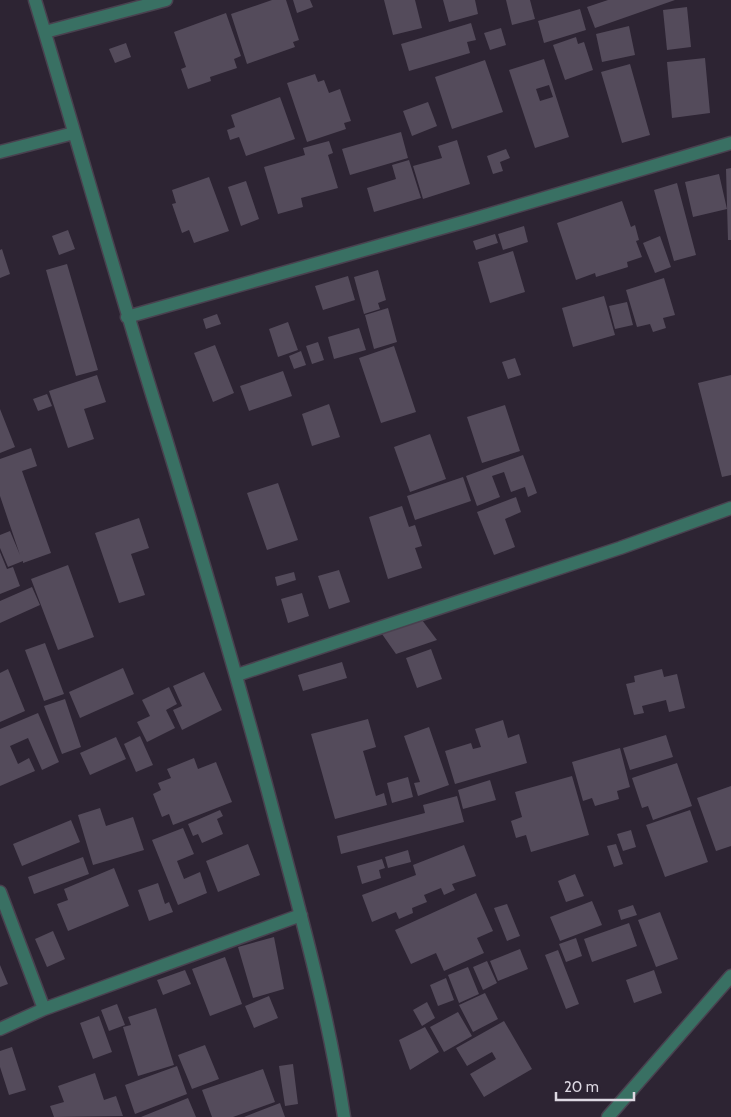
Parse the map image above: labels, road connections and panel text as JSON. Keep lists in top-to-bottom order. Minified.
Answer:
{"scale_bar":"20 m"}
